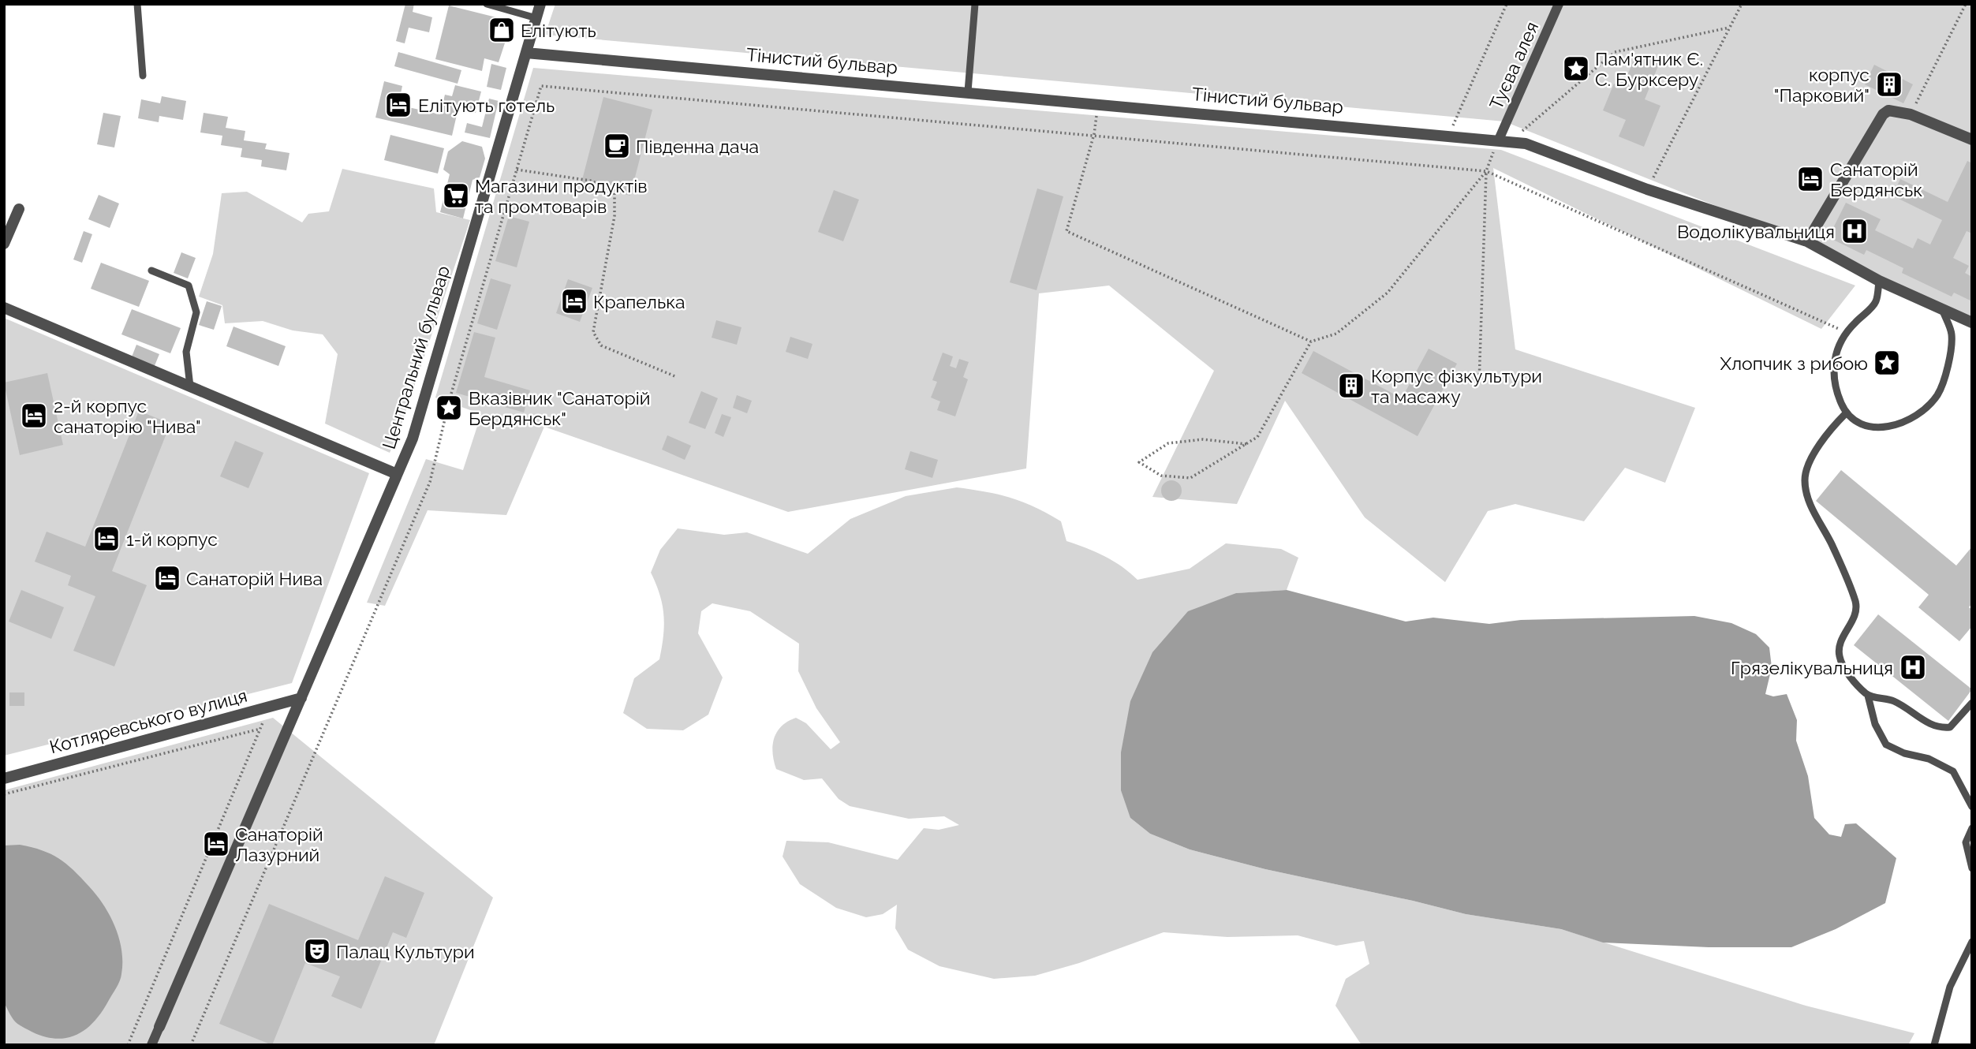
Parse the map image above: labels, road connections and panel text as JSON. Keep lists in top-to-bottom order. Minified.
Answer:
{"streets":{"street":["Тінистий бульвар","Туєва алея","Центральний бульвар","Котляревського вулиця"]},"crossings":[["Тінистий бульвар","Туєва алея"],["Тінистий бульвар","Центральний бульвар"],["Центральний бульвар","Котляревського вулиця"]],"places":{"shop":["Елітують"],"place":["Пам'ятник Є. С. Бурксеру","Хлопчик з рибою","Вказівник \"Санаторій Бердянськ\""],"building":["корпус \"Парковий\"","Корпус фізкультури та масажу"],"hotel":["Елітують готель","Санаторій Бердянськ","Крапелька","2-й корпус санаторію \"Нива\"","1-й корпус","Санаторій Нива","Санаторій Лазурний"],"cafe":["Південна дача"],"supermarket":["Магазини продуктів та промтоварів"],"hospital":["Водолікувальниця","Грязелікувальниця"],"theatre":["Палац Культури"]}}
